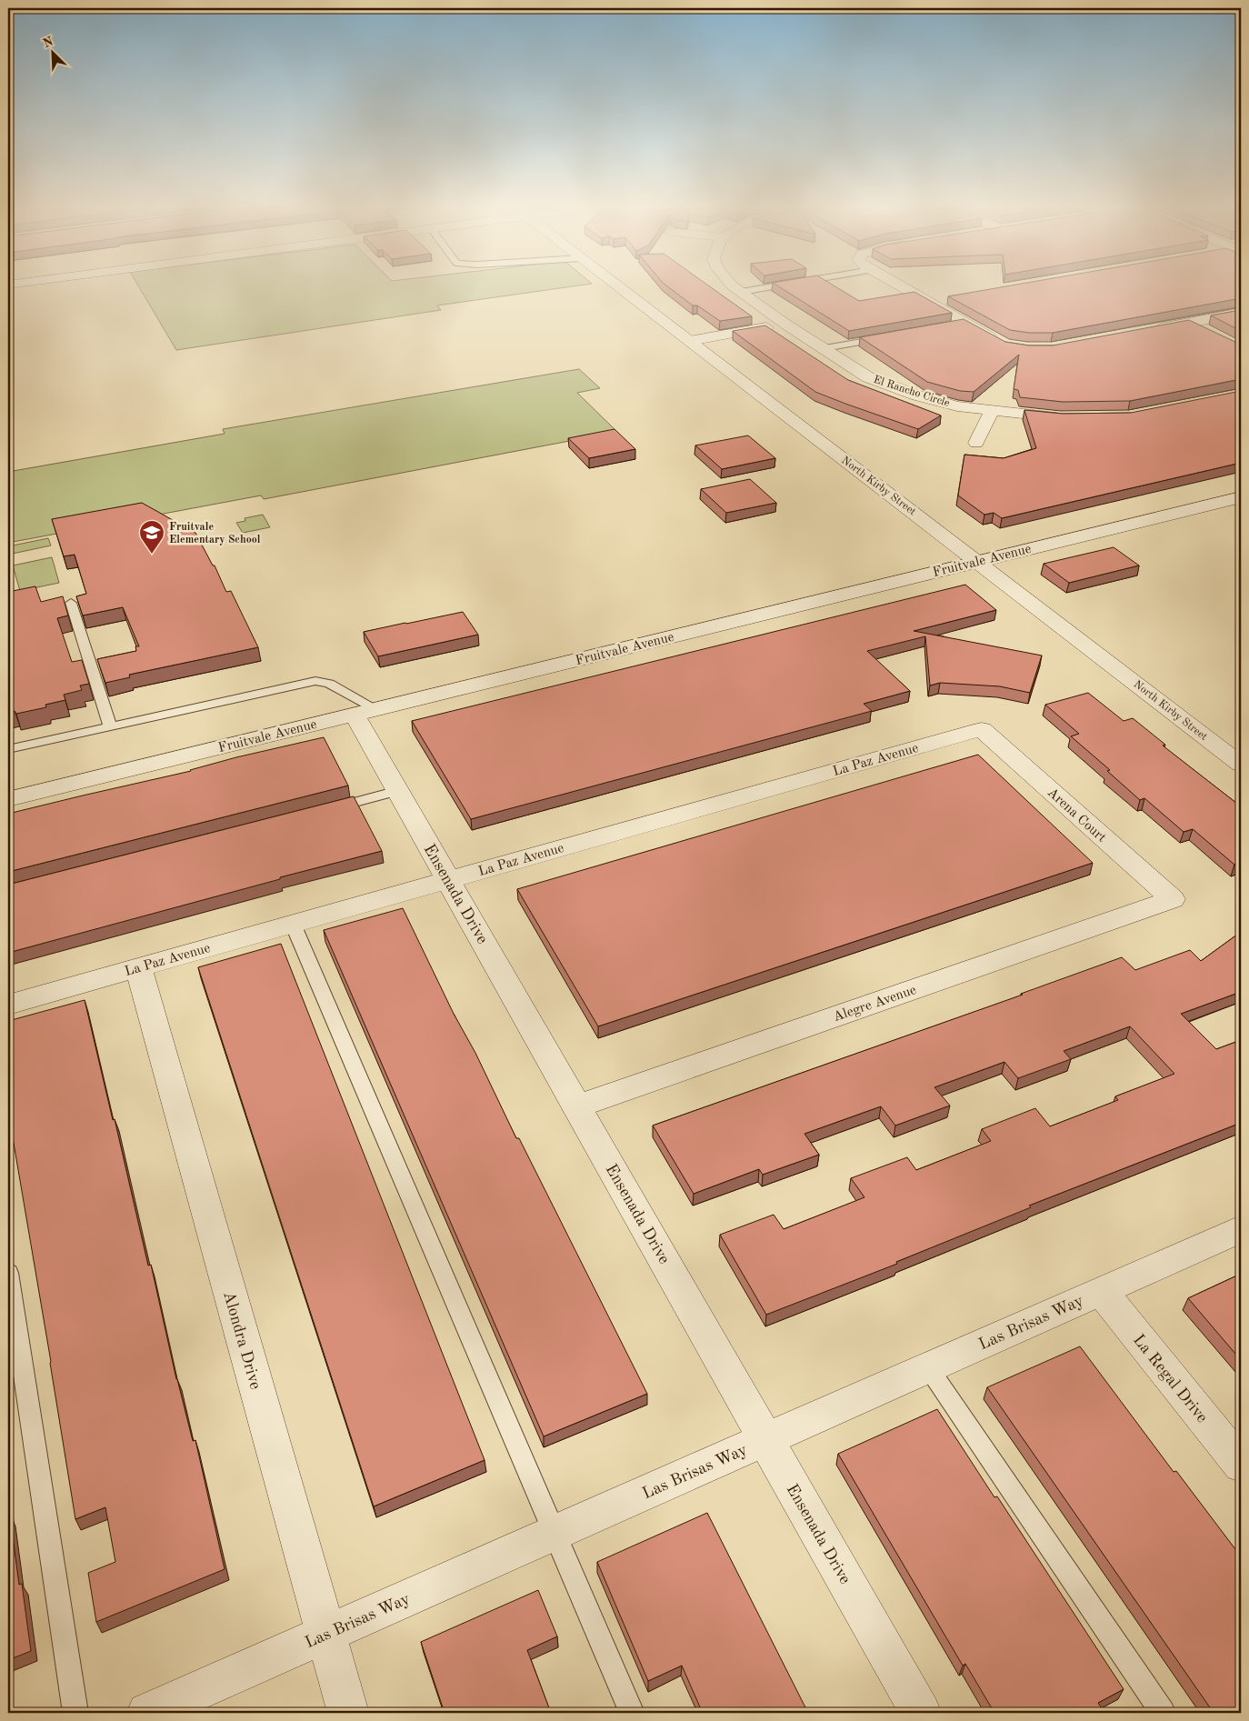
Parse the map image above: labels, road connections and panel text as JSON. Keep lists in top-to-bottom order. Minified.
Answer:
{"streets":{"street":["El Rancho Circle","North Kirby Street","Fruitvale Avenue","La Paz Avenue","Arena Court","Ensenada Drive","Alegre Avenue","Las Brisas Way","Alondra Drive","La Regal Drive"]},"crossings":[["North Kirby Street","Fruitvale Avenue"],["Fruitvale Avenue","Ensenada Drive"],["La Paz Avenue","Arena Court"],["La Paz Avenue","Ensenada Drive"],["La Paz Avenue","Alondra Drive"],["Arena Court","Alegre Avenue"],["Ensenada Drive","Alegre Avenue"],["Ensenada Drive","Las Brisas Way"],["Las Brisas Way","Alondra Drive"],["Las Brisas Way","La Regal Drive"]],"places":{"school or university":["Fruitvale Elementary School"]},"north":"top left"}
